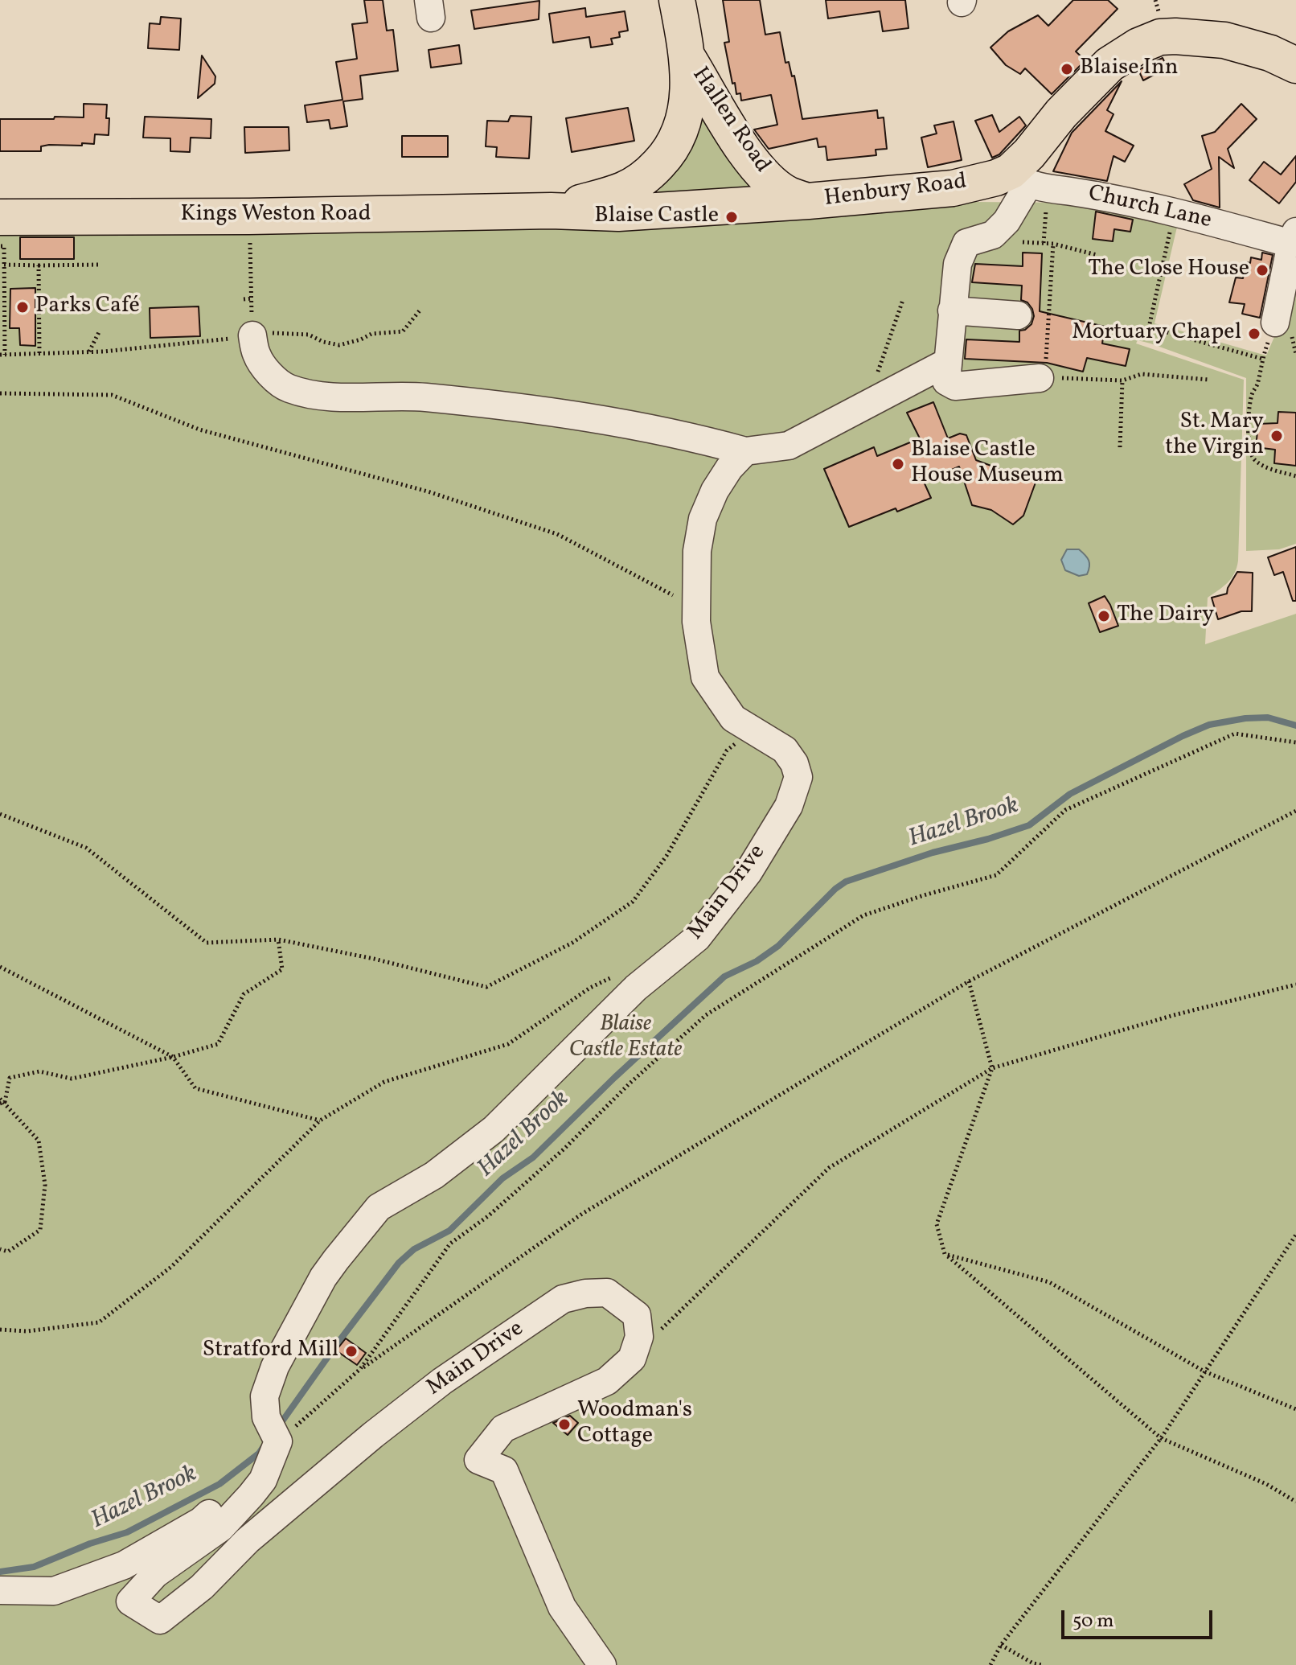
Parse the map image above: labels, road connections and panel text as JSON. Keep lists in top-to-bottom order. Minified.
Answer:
{"streets":{"main road":["Hallen Road","Henbury Road","Kings Weston Road"],"street":["Church Lane","Main Drive"]},"crossings":[["Hallen Road","Henbury Road"],["Hallen Road","Kings Weston Road"],["Henbury Road","Church Lane"],["Henbury Road","Kings Weston Road"]],"water":["Hazel Brook"],"parks":["Blaise Castle Estate"],"places":["Blaise Inn","Blaise Castle","The Close House","Parks Café","Mortuary Chapel","St. Mary the Virgin","Blaise Castle House Museum","The Dairy","Stratford Mill","Woodman's Cottage"],"scale_bar":"50 m"}
